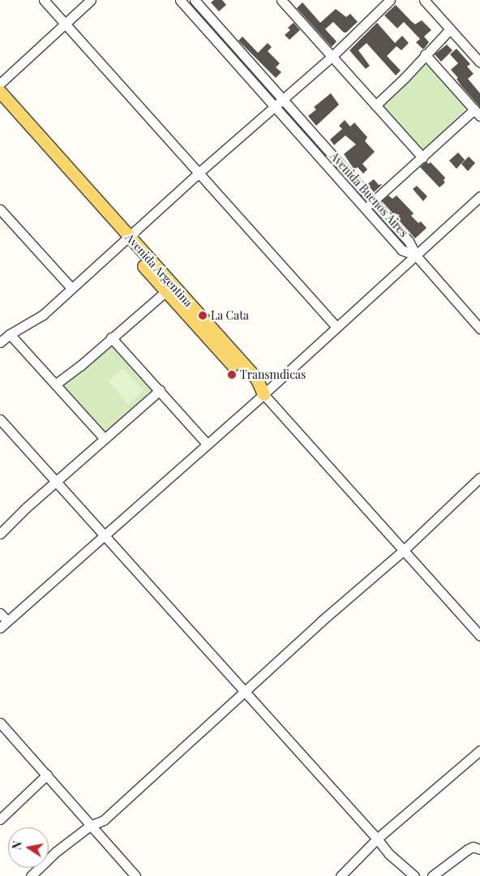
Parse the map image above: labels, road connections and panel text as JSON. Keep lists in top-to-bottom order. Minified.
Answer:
{"streets":{"main road":["Avenida Argentina"],"street":["Avenida Buenos Aires"]},"places":["La Cata","Transmdicas"],"north":"left"}
